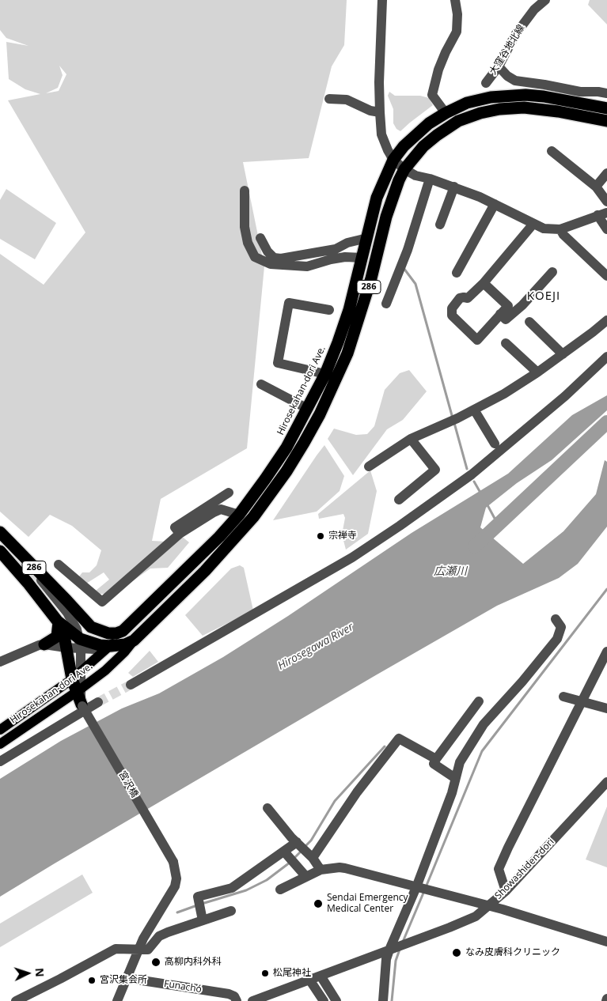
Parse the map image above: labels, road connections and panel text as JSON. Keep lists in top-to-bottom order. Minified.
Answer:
{"streets":{"highway":["286","Hirosekahan-dori Ave."],"street":["大窪谷地北線","宮沢橋","Showashiden-dori","Funachó"]},"crossings":[["286","Hirosekahan-dori Ave."]],"districts":["KOEJI"],"water":["広瀬川","Hirosegawa River"],"places":["宗禅寺","Sendai Emergency Medical Center","なみ皮膚科クリニック","高柳内科外科","松尾神社","宮沢集会所"],"north":"right"}
